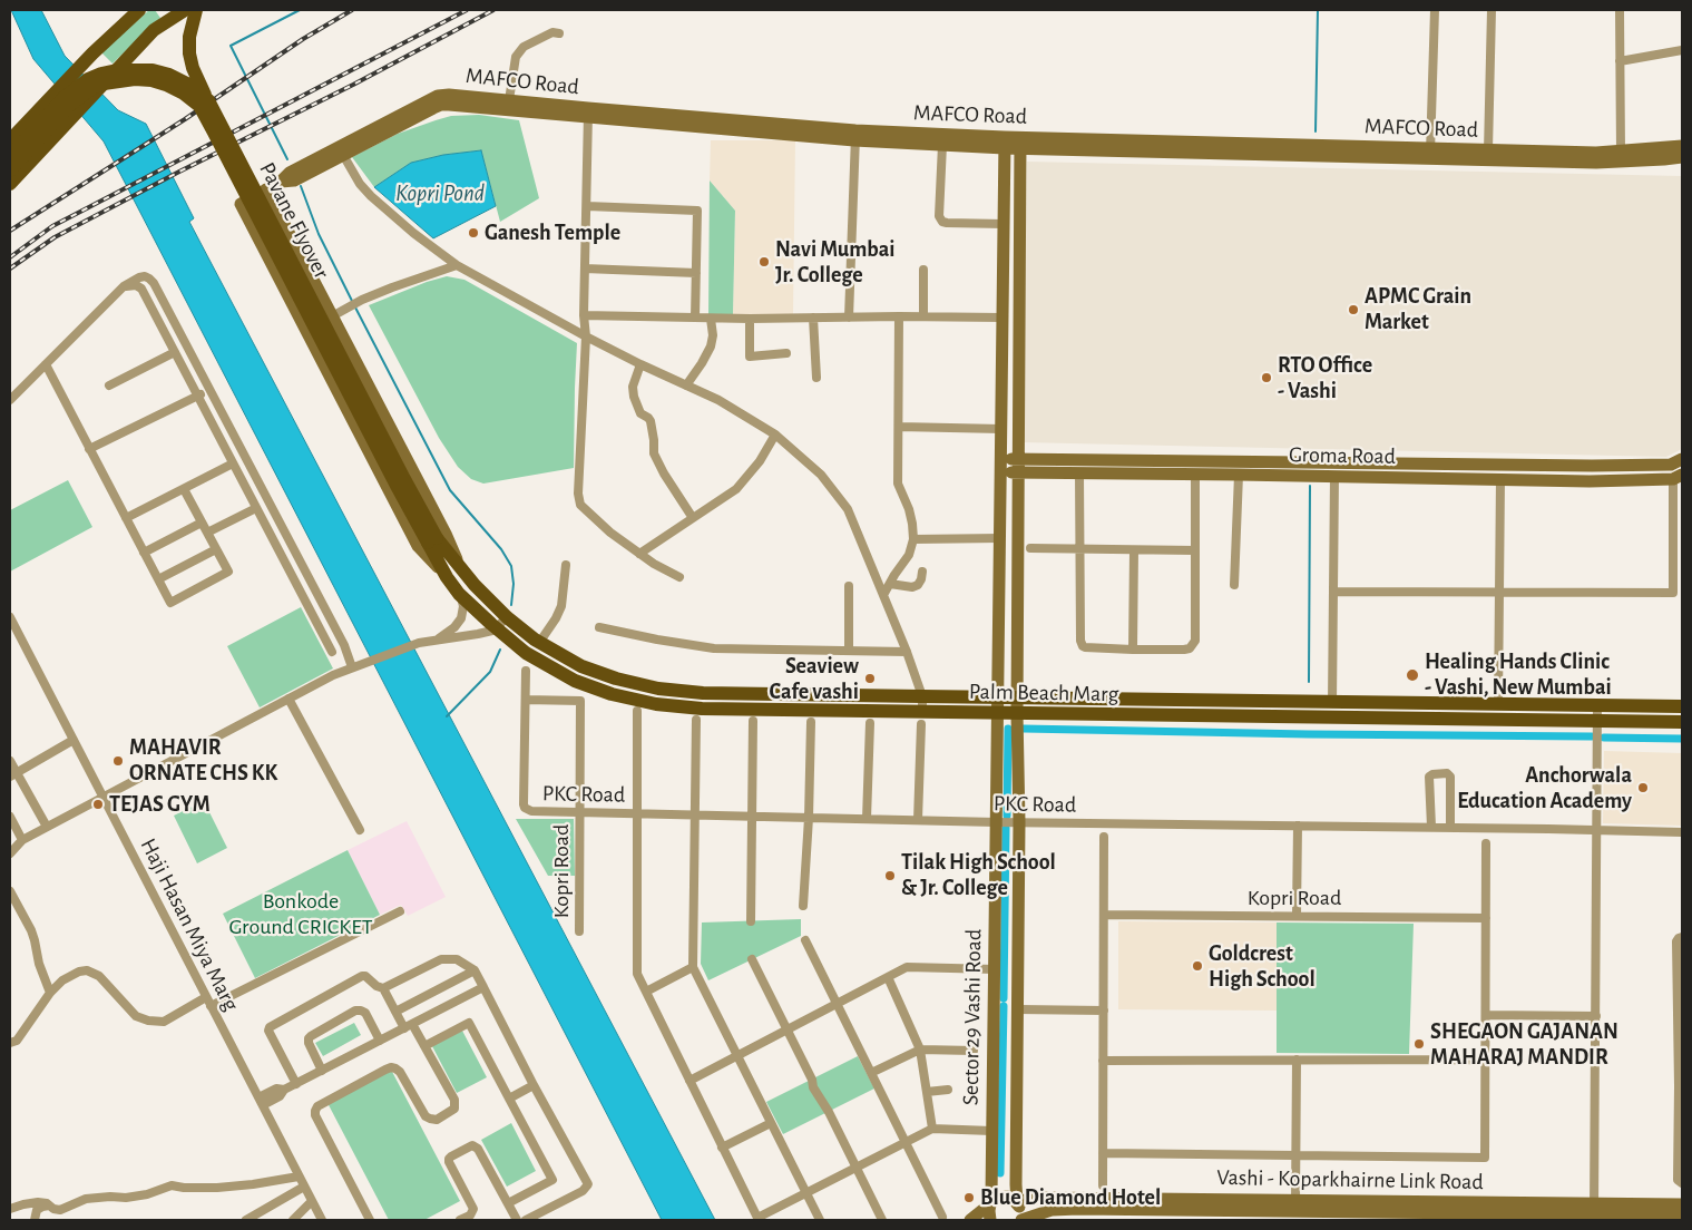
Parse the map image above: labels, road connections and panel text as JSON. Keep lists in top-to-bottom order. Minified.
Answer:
{"streets":{"main road":["MAFCO Road","Pavane Flyover","Groma Road","Palm Beach Marg","Sector 29 Vashi Road","Vashi - Koparkhairne Link Road"],"street":["PKC Road","Kopri Road","Haji Hasan Miya Marg"]},"crossings":[["MAFCO Road","Pavane Flyover"],["MAFCO Road","Palm Beach Marg"],["MAFCO Road","Sector 29 Vashi Road"],["Pavane Flyover","Palm Beach Marg"],["Groma Road","Sector 29 Vashi Road"],["Palm Beach Marg","Sector 29 Vashi Road"],["PKC Road","Kopri Road"],["PKC Road","Sector 29 Vashi Road"],["Sector 29 Vashi Road","Vashi - Koparkhairne Link Road"]],"water":["Kopri Pond"],"parks":["Bonkode Ground CRICKET"],"places":["Ganesh Temple","Navi Mumbai Jr. College","APMC Grain Market","RTO Office - Vashi","Healing Hands Clinic - Vashi, New Mumbai","Seaview Cafe vashi","MAHAVIR ORNATE CHS KK","Anchorwala Education Academy","TEJAS GYM","Tilak High School & Jr. College","Goldcrest High School","SHEGAON GAJANAN MAHARAJ MANDIR","Blue Diamond Hotel"]}
